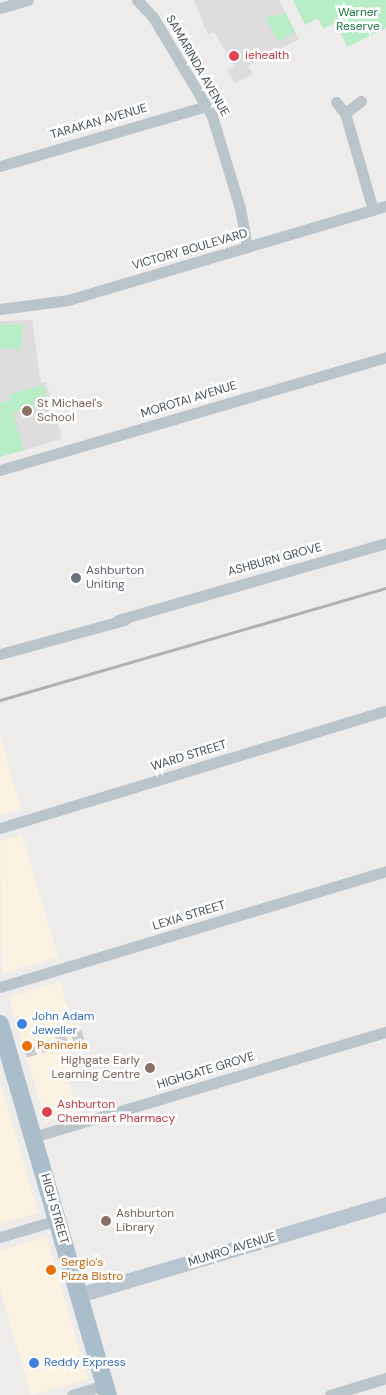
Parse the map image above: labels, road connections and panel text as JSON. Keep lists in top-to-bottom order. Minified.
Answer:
{"streets":{"main road":["HIGH STREET"],"street":["SAMARINDA AVENUE","TARAKAN AVENUE","VICTORY BOULEVARD","MOROTAI AVENUE","ASHBURN GROVE","WARD STREET","LEXIA STREET","HIGHGATE GROVE","MUNRO AVENUE"]},"crossings":[["SAMARINDA AVENUE","TARAKAN AVENUE"],["SAMARINDA AVENUE","VICTORY BOULEVARD"],["HIGHGATE GROVE","HIGH STREET"],["HIGH STREET","MUNRO AVENUE"]],"parks":["Warner Reserve"],"places":["iehealth","St Michael's School","Ashburton Uniting","John Adam Jeweller","Panineria","Highgate Early Learning Centre","Ashburton Chemmart Pharmacy","Ashburton Library","Sergio's Pizza Bistro","Reddy Express"]}
